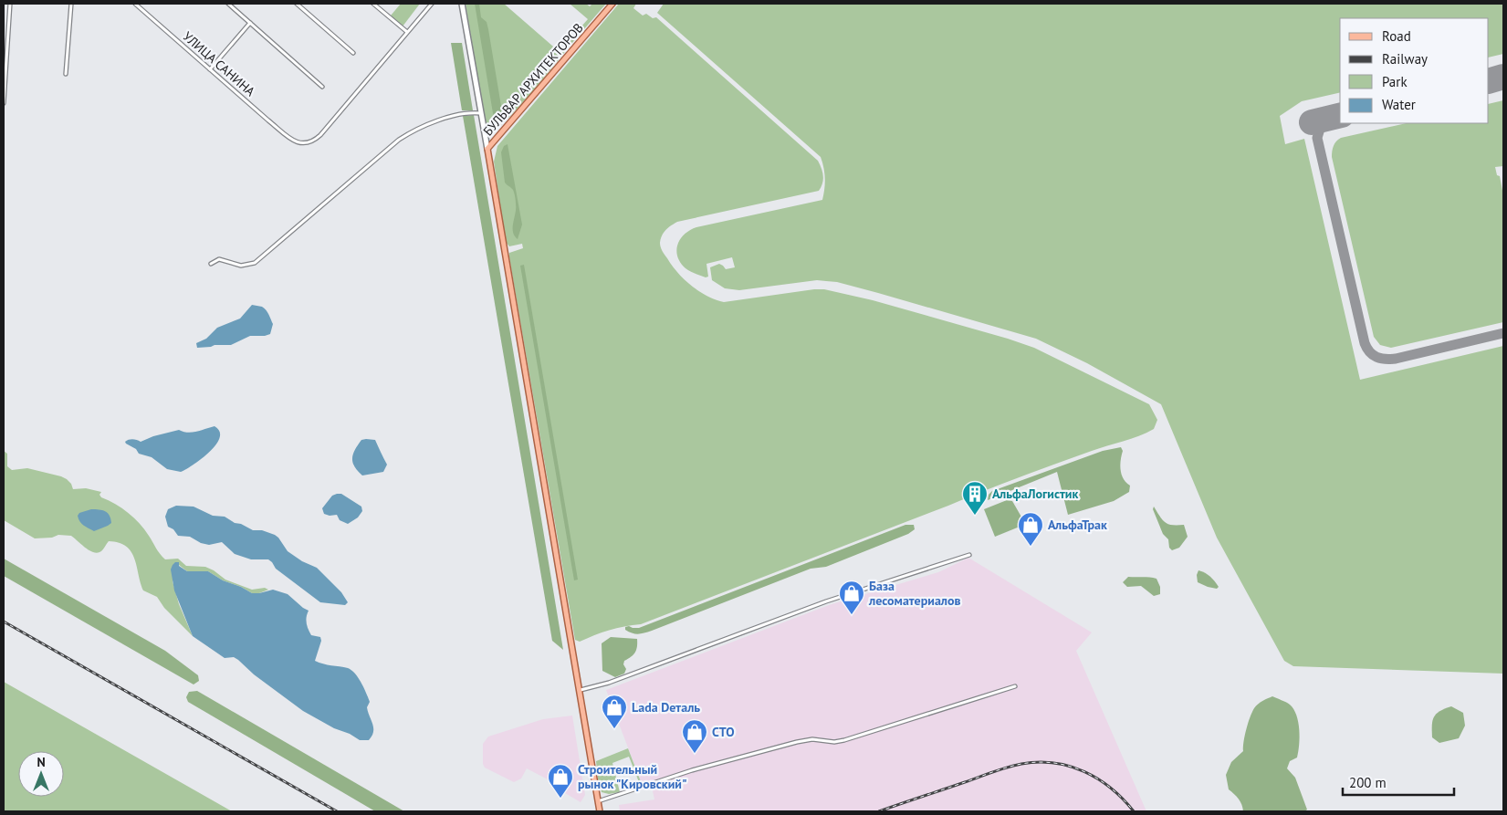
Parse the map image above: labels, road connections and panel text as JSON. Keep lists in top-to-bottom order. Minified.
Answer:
{"streets":{"main road":["БУЛЬВАР АРХИТЕКТОРОВ"],"street":["УЛИЦА САНИНА"]},"places":{"building":["АльфаЛогистик"],"shop":["АльфаТрак","База лесоматериалов","Lada Dеталь","СТО","Строительный рынок \"Кировский\""]},"legend":["Road","Railway","Park","Water"],"scale_bar":"200 m","north":"top"}
